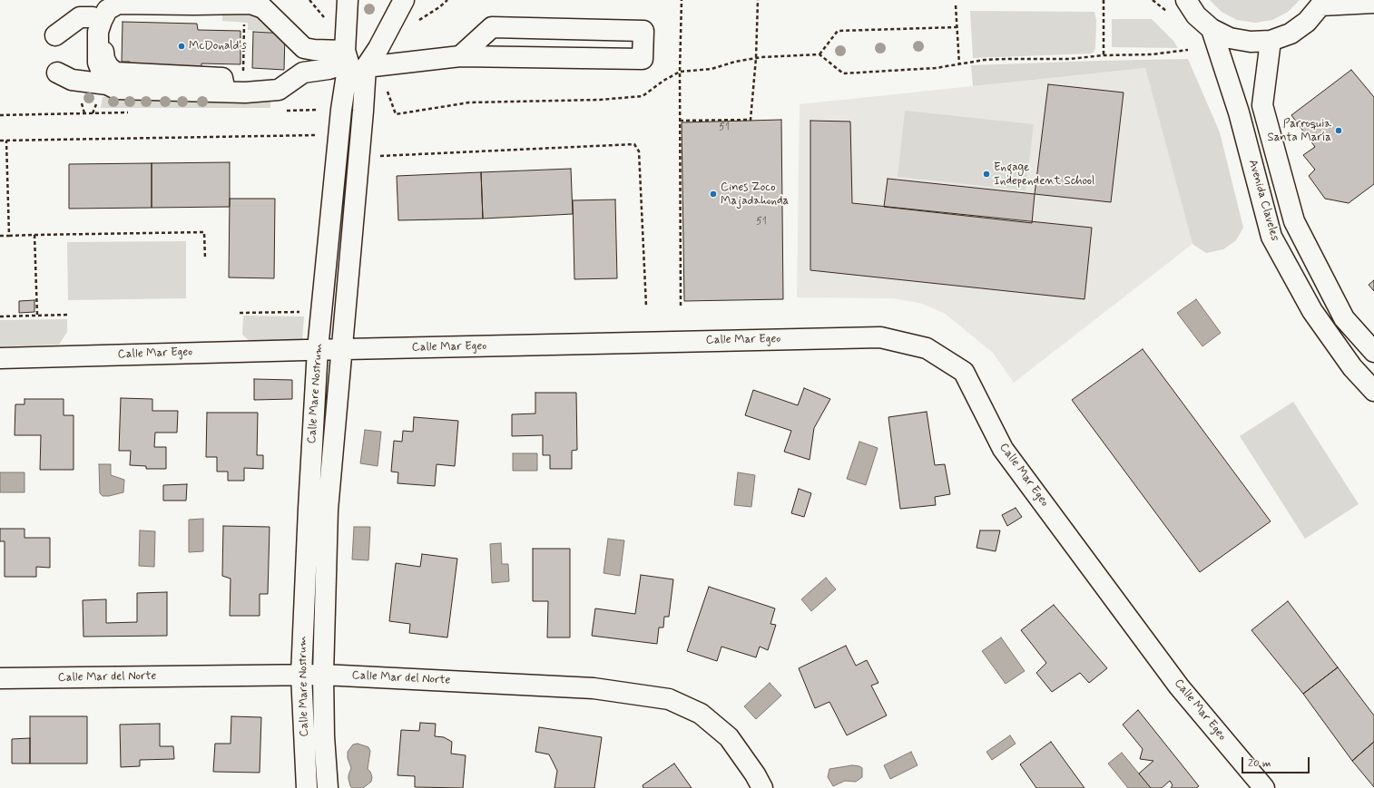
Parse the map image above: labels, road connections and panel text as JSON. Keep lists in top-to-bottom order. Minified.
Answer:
{"streets":{"street":["Avenida Claveles","Calle Mar Egeo","Calle Mare Nostrum","Calle Mar del Norte"]},"crossings":[["Calle Mar Egeo","Calle Mare Nostrum"],["Calle Mare Nostrum","Calle Mar del Norte"]],"places":["McDonald's","Parroquia Santa María","Engage Independent School","Cines Zoco Majadahonda"],"house_numbers":["51","51"],"scale_bar":"20 m"}
